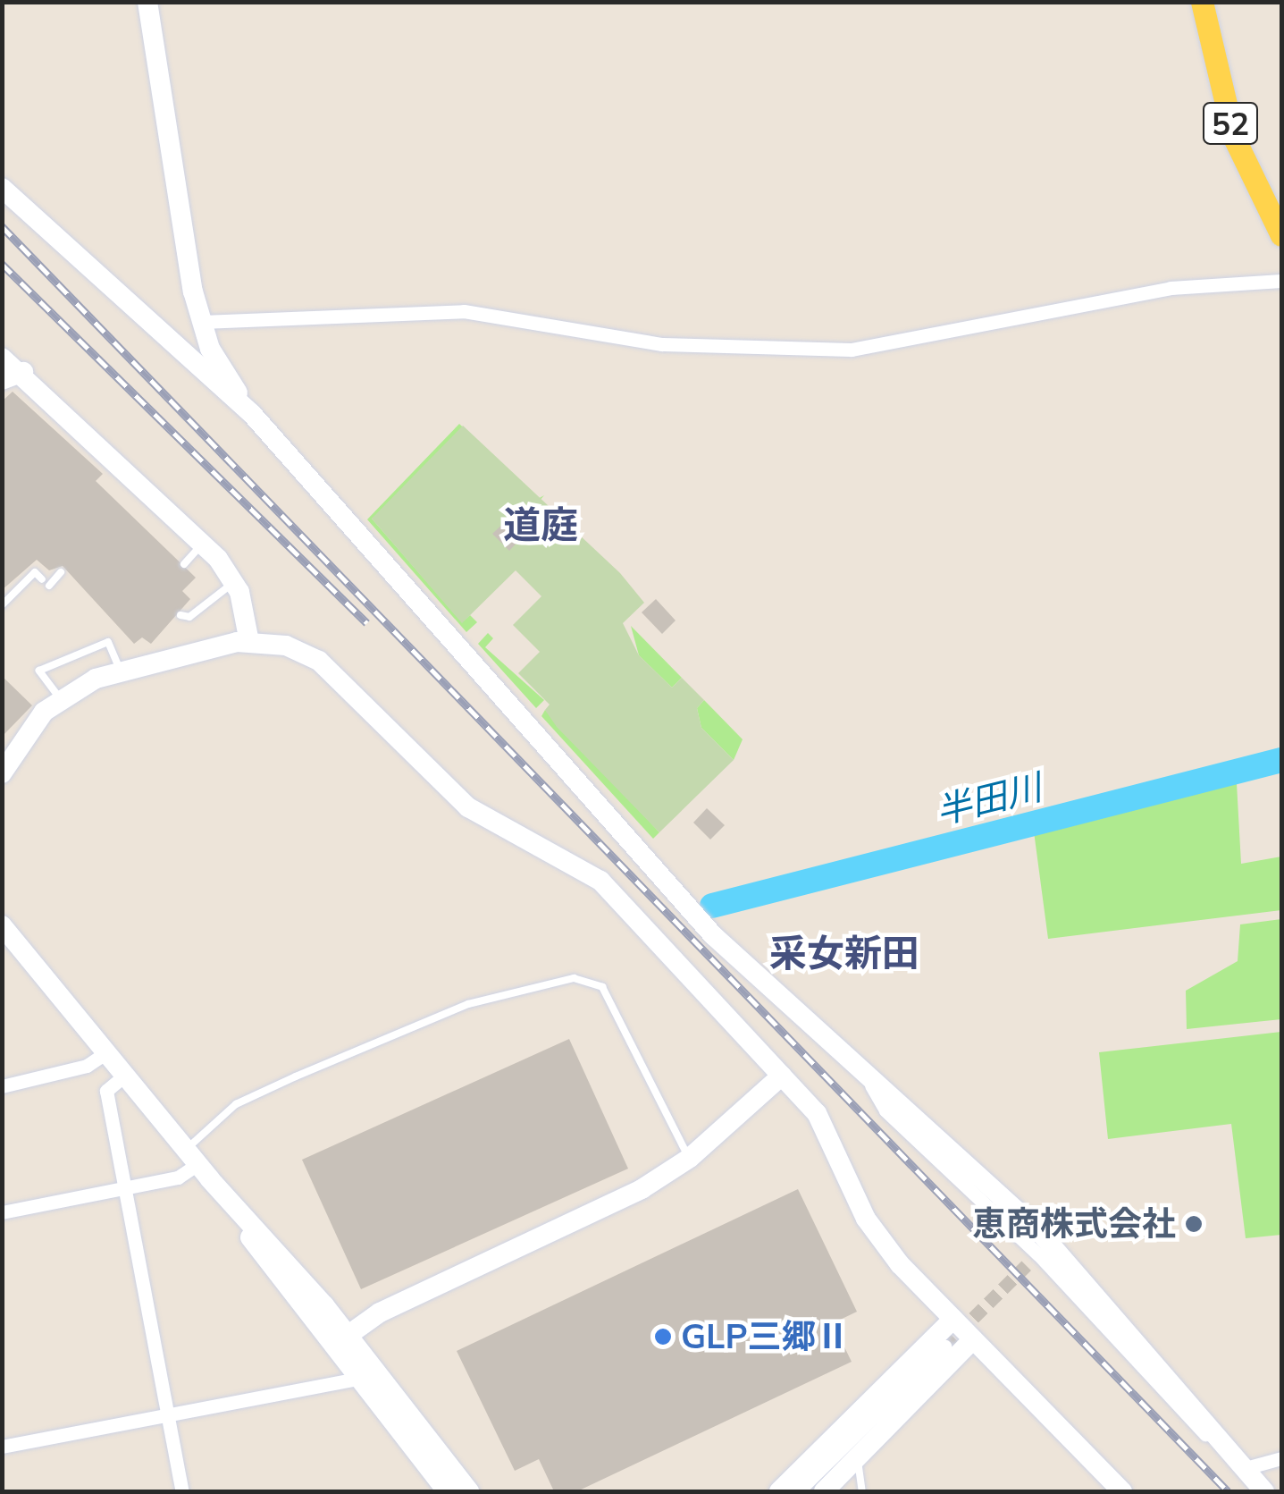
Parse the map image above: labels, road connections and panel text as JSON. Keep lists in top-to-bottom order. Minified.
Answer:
{"streets":{"main road":["52"]},"districts":["道庭","采女新田"],"water":["半田川"],"places":["恵商株式会社","GLP三郷Ⅱ"]}
